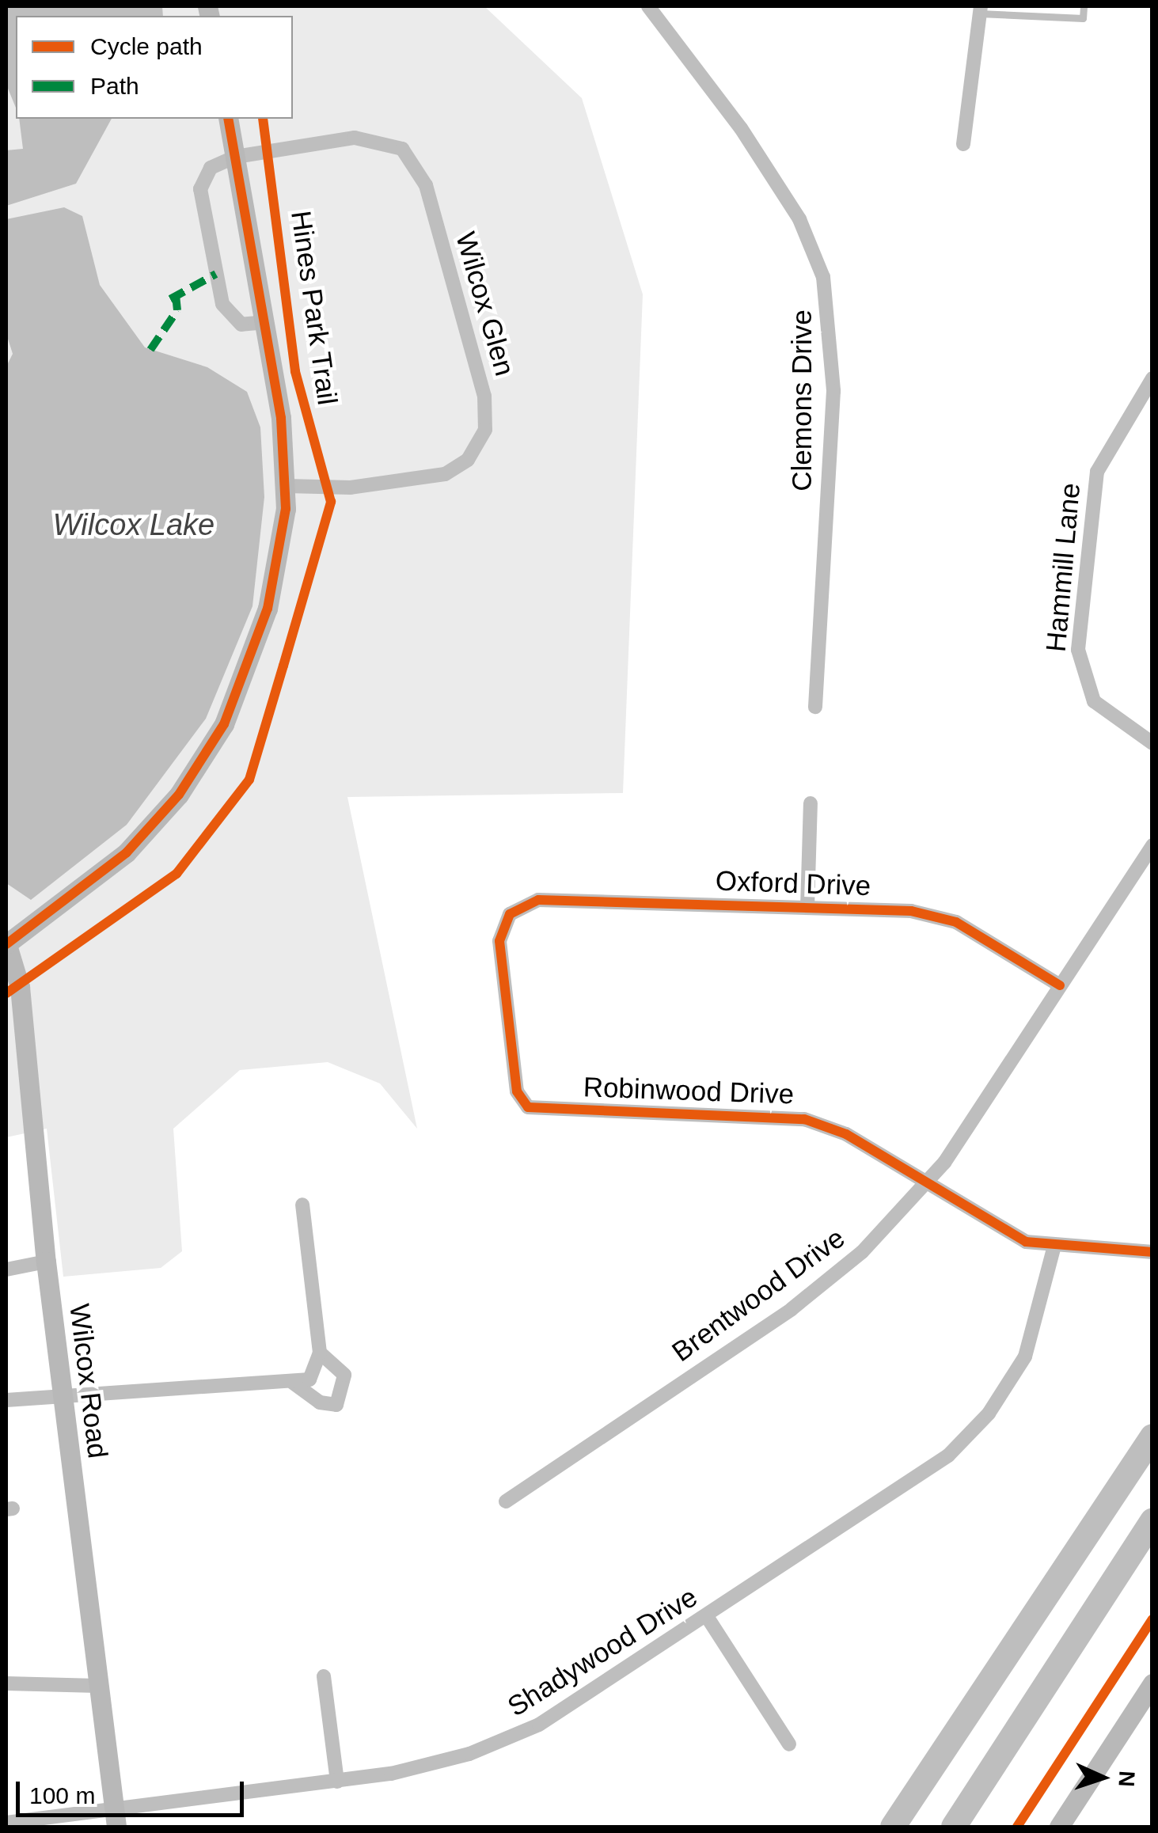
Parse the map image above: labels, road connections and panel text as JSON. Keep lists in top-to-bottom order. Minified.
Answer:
{"streets":{"street":["Wilcox Glen","Clemons Drive","Hammill Lane","Oxford Drive","Robinwood Drive","Brentwood Drive","Wilcox Road","Shadywood Drive"],"cycle path":["Hines Park Trail"]},"crossings":[["Oxford Drive","Robinwood Drive"],["Oxford Drive","Brentwood Drive"],["Robinwood Drive","Brentwood Drive"],["Robinwood Drive","Shadywood Drive"],["Wilcox Road","Shadywood Drive"]],"water":["Wilcox Lake"],"legend":["Cycle path","Path"],"scale_bar":"100 m","north":"right"}
